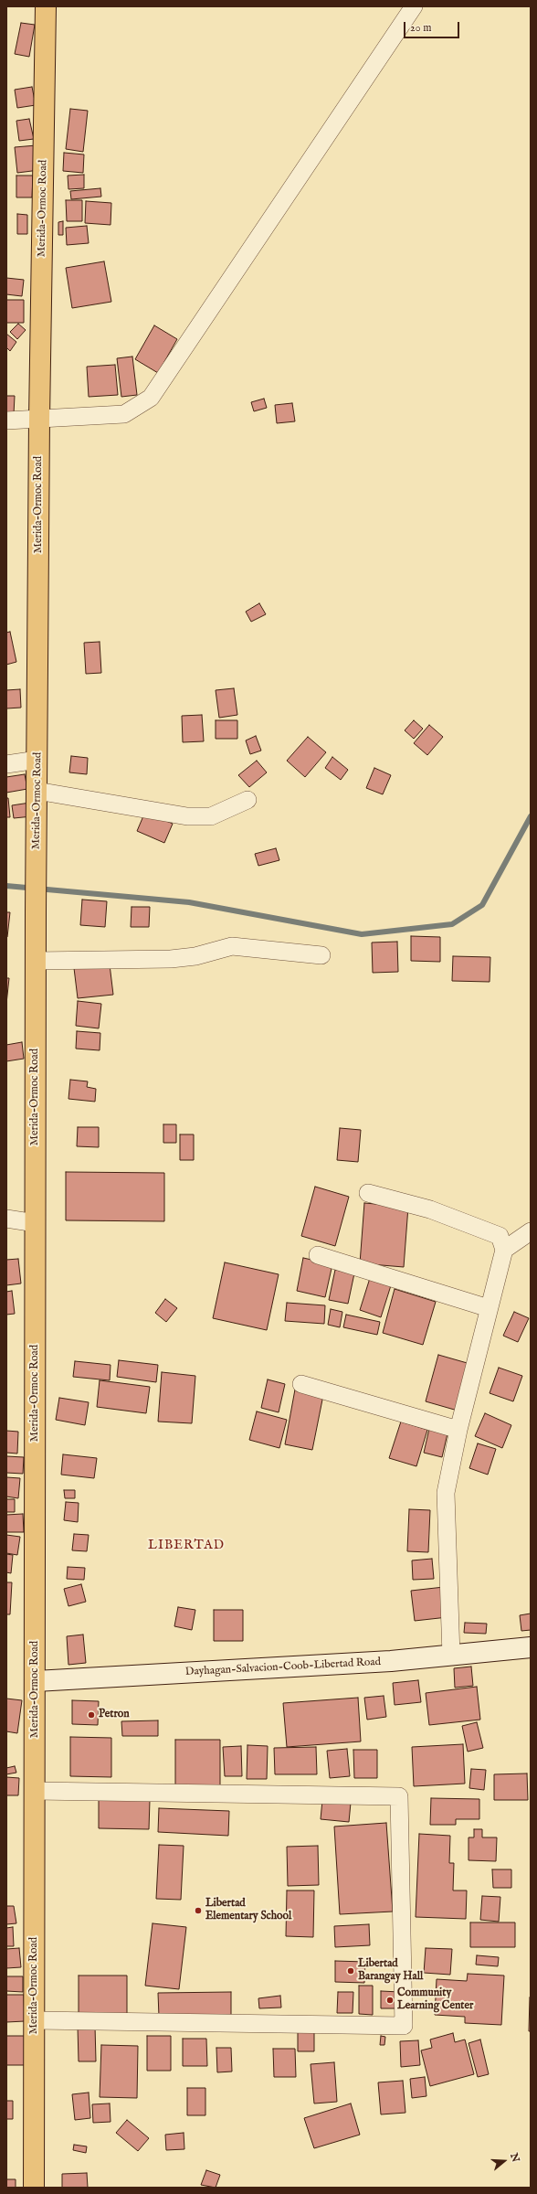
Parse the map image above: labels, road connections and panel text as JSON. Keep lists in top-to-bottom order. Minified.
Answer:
{"streets":{"highway":["Merida-Ormoc Road"],"main road":["Dayhagan-Salvacion-Coob-Libertad Road"]},"crossings":[["Merida-Ormoc Road","Dayhagan-Salvacion-Coob-Libertad Road"]],"districts":["LIBERTAD"],"places":["Petron","Libertad Elementary School","Libertad Barangay Hall","Community Learning Center"],"scale_bar":"20 m","north":"right"}
